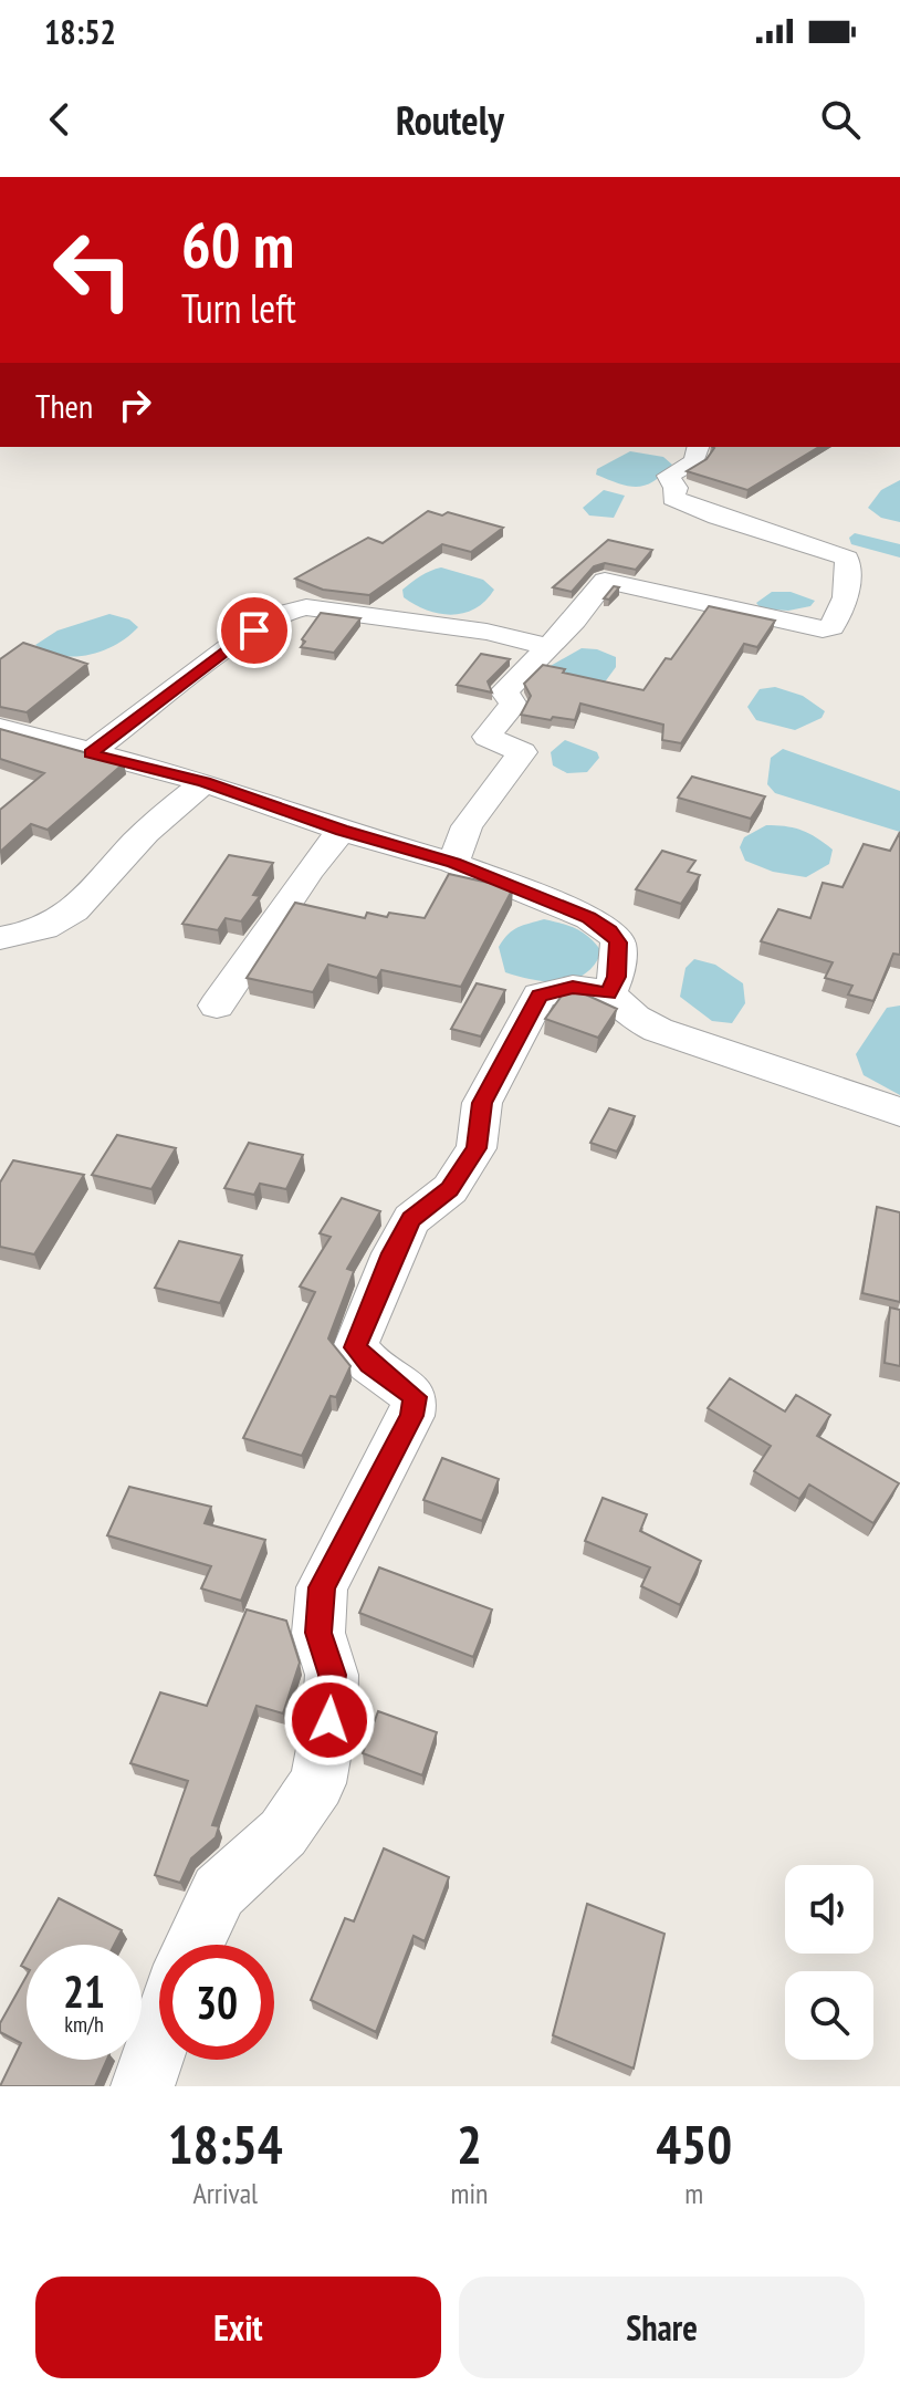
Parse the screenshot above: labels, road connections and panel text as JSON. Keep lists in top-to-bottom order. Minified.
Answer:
{"page":{"status":"18:52","header":"Routely","turn":["60 m","Turn left"],"then":"Then","speed":"21 km/h","limit":"30","eta":["18:54","Arrival","2","min","450","m"],"buttons":["Exit","Share"]}}
